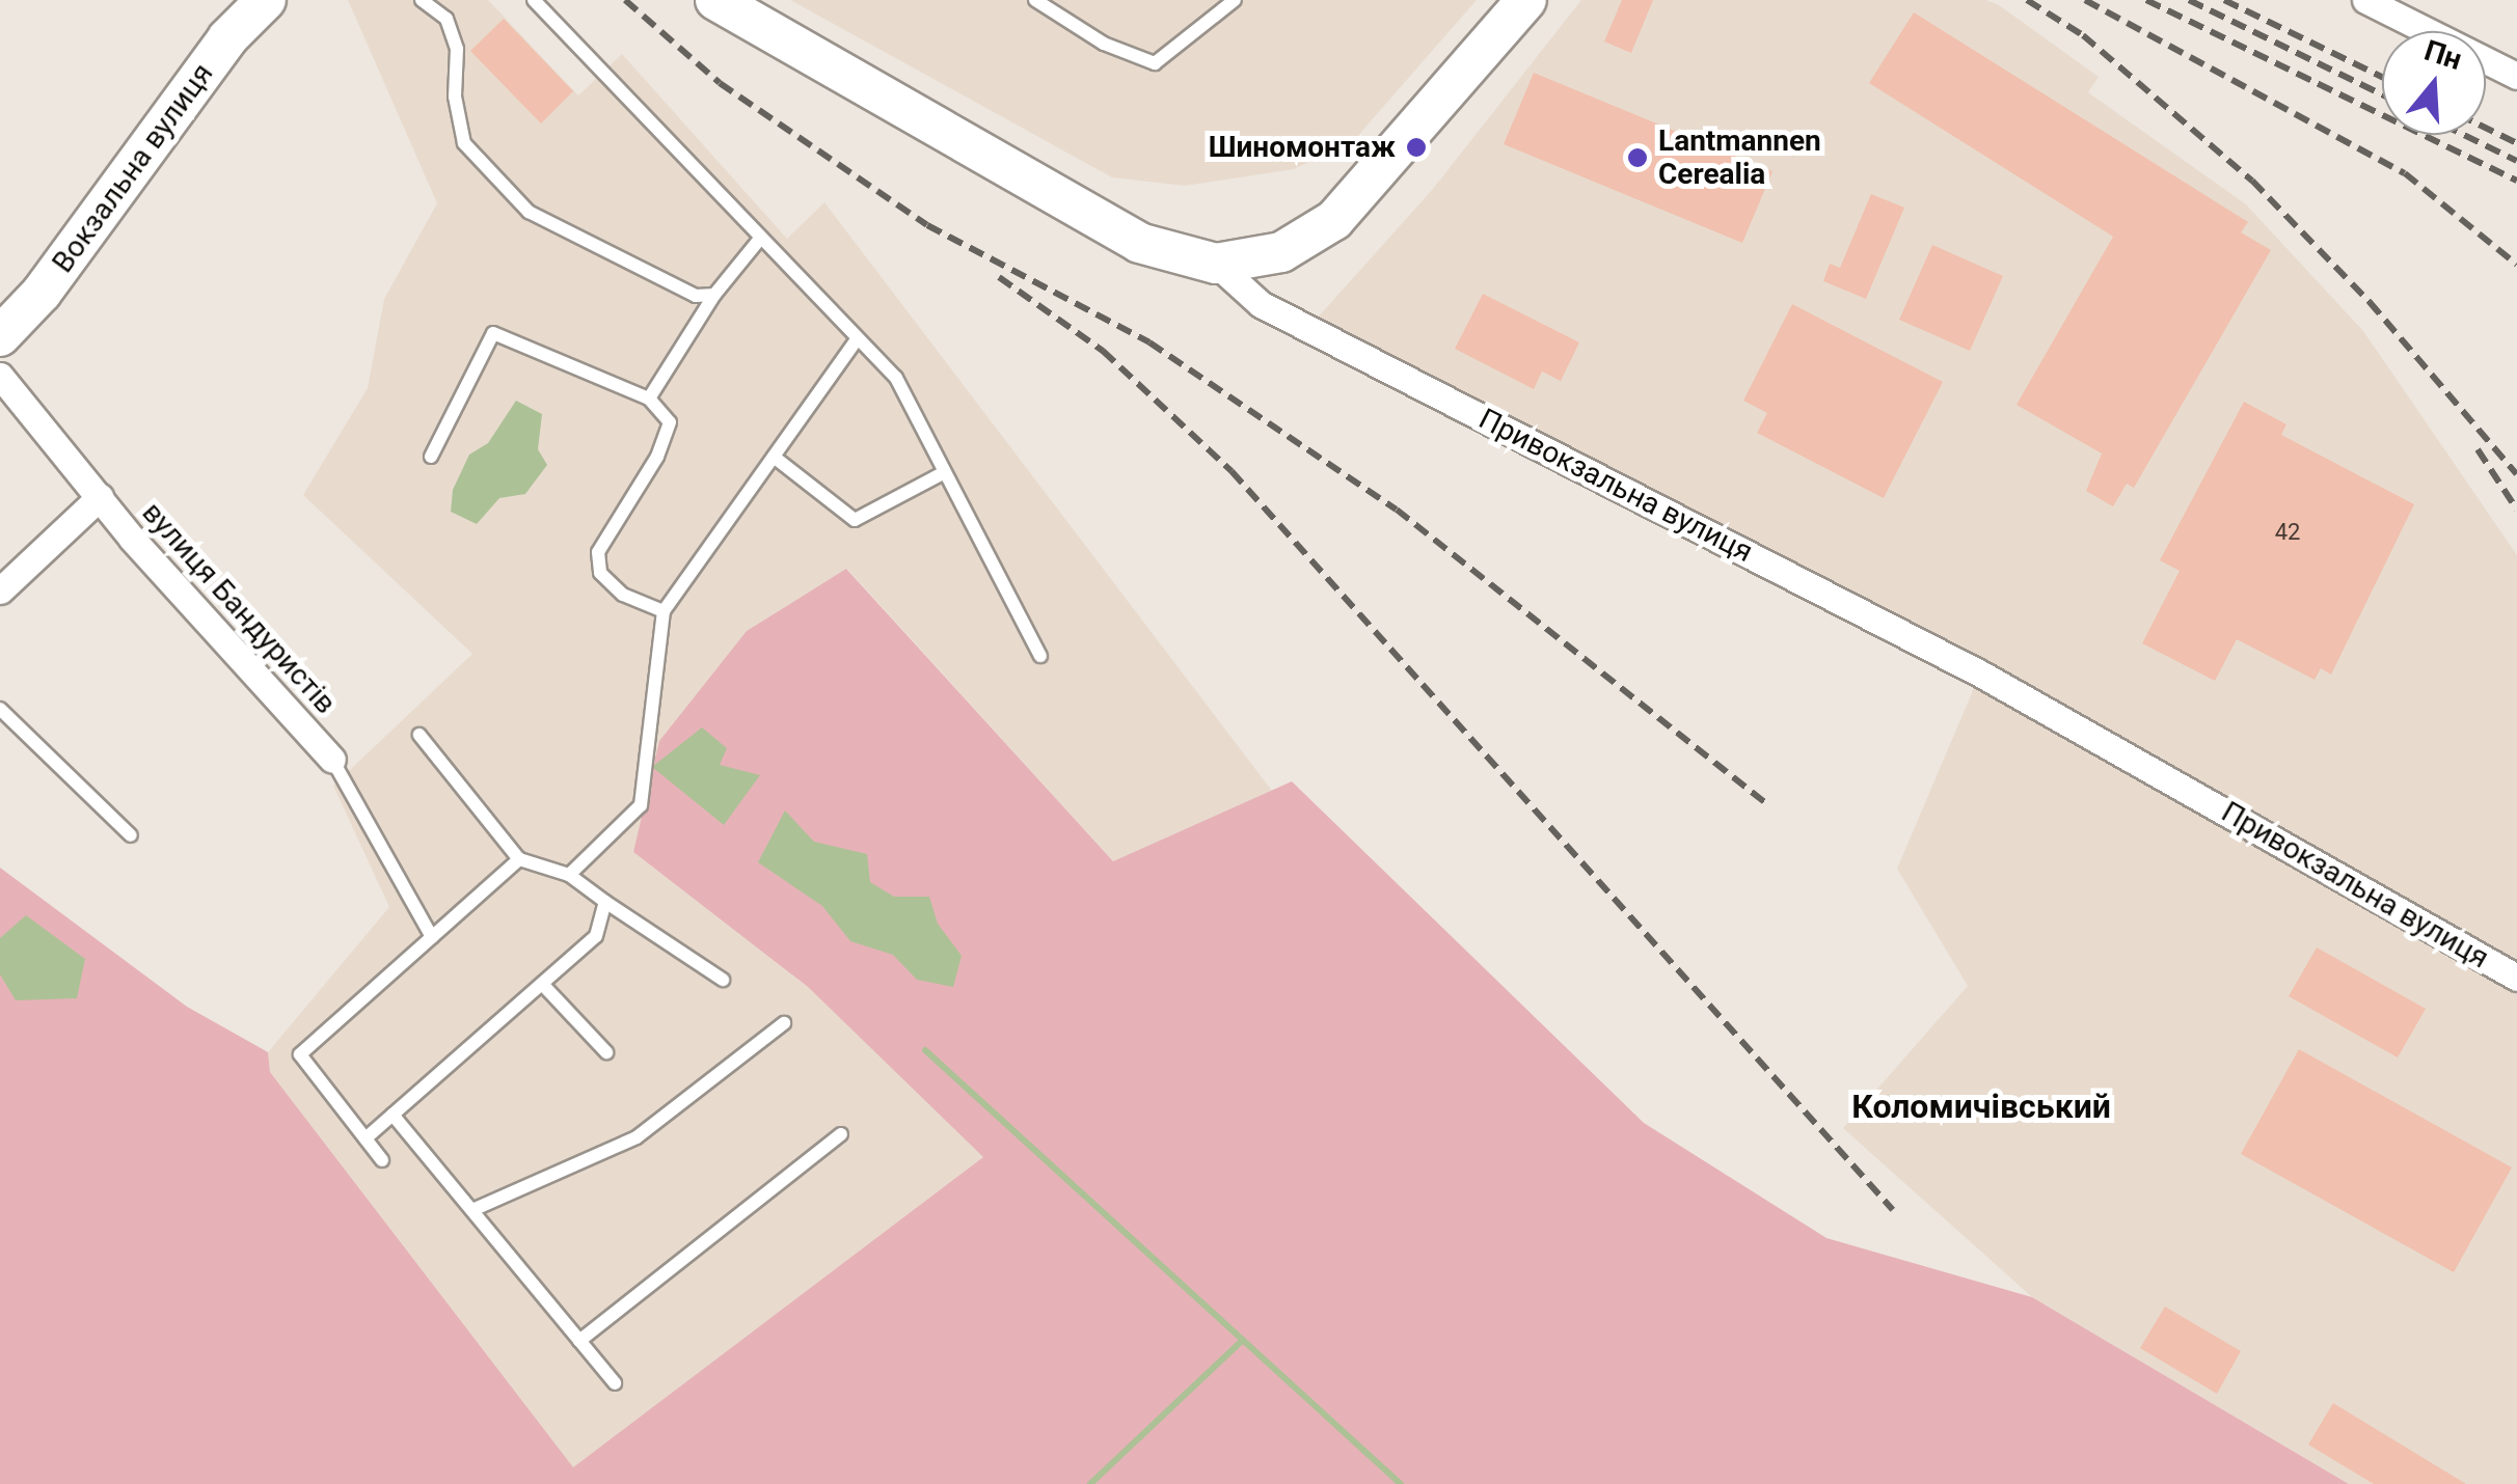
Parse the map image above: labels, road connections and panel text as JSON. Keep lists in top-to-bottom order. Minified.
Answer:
{"streets":{"main road":["Вокзальна вулиця","Привокзальна вулиця"],"street":["вулиця Бандуристів"]},"districts":["Коломичівський"],"places":["Шиномонтаж","Lantmannen Cerealia"],"house_numbers":["42"],"north":"top"}
